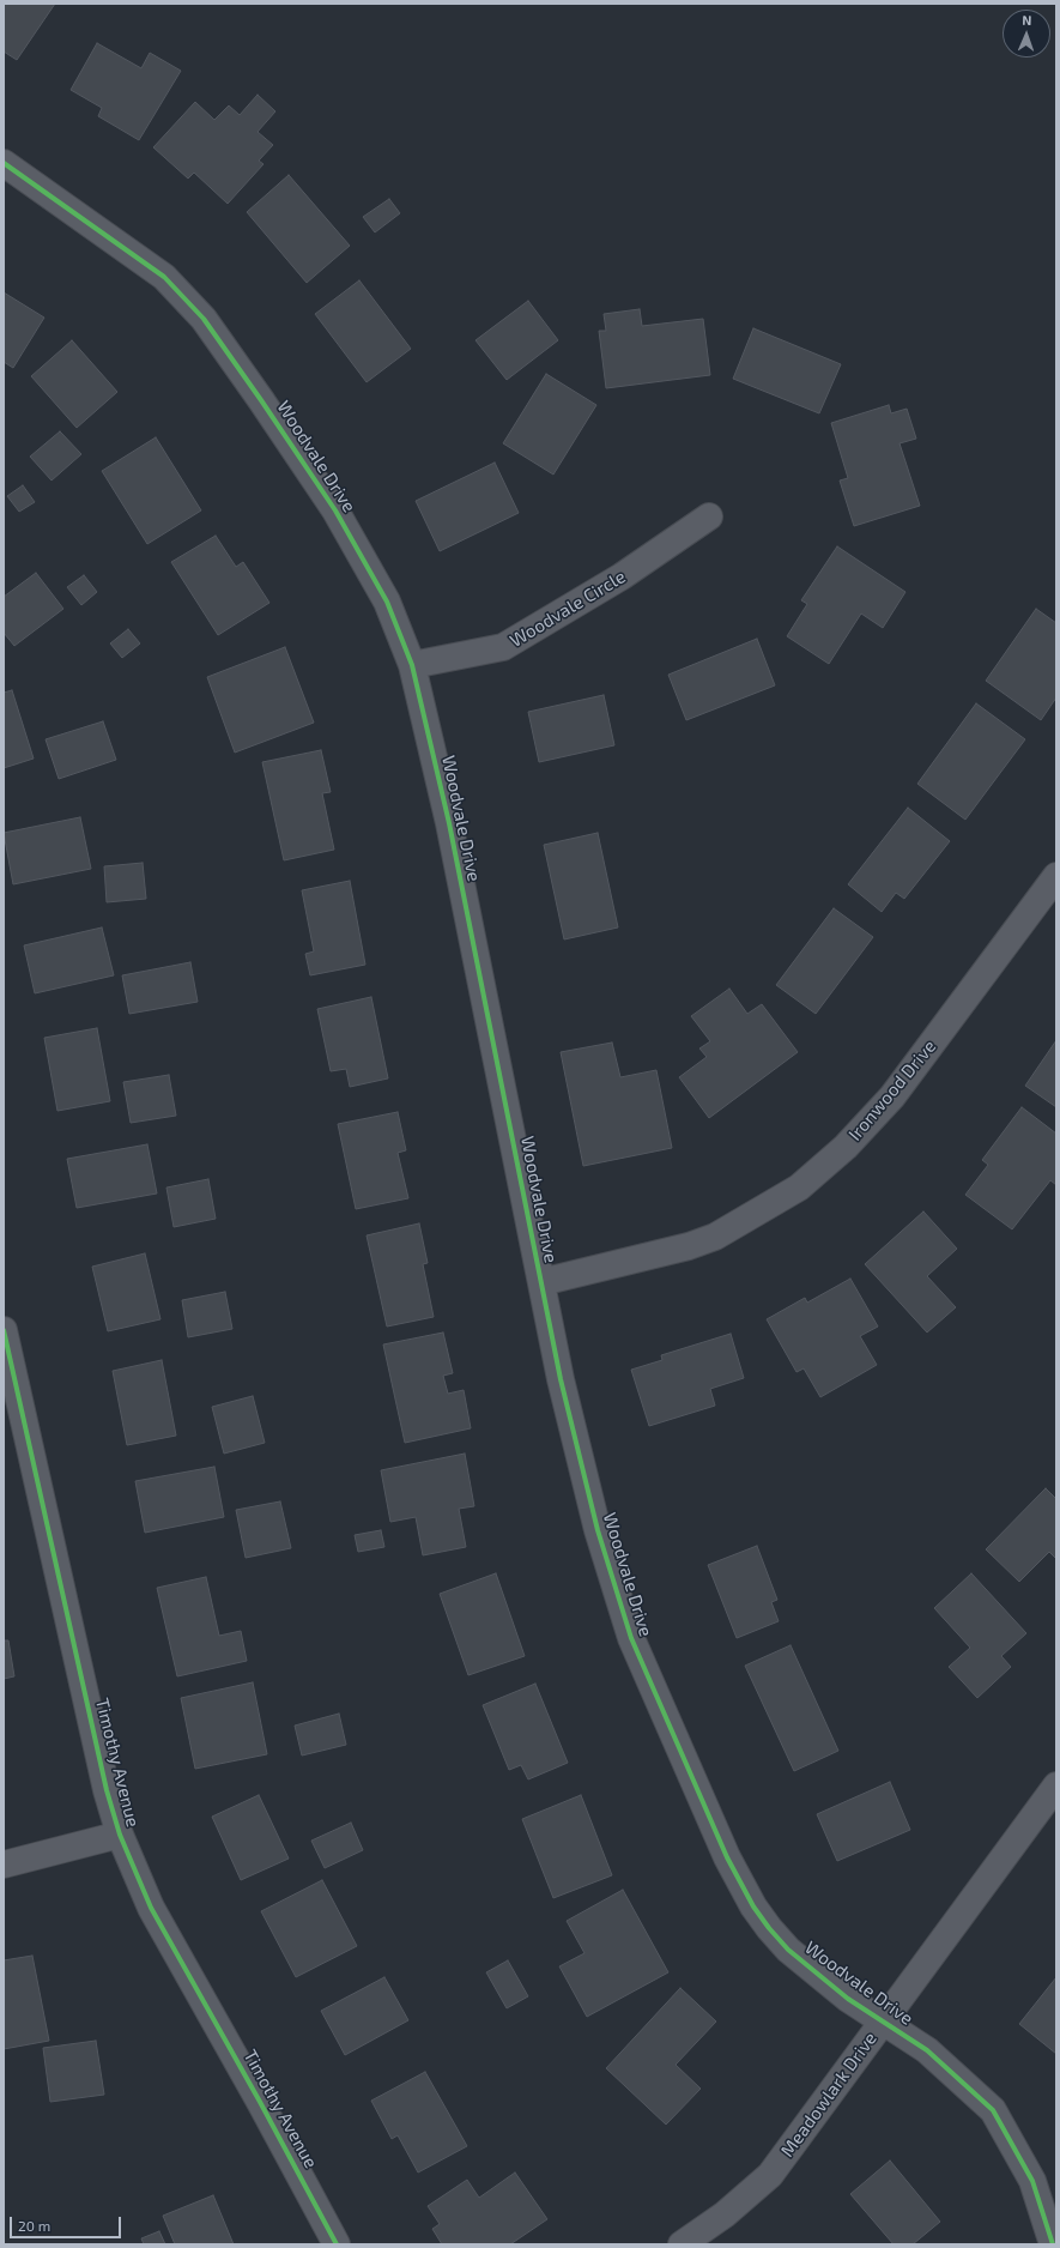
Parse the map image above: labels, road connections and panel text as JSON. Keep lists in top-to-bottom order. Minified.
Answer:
{"streets":{"street":["Woodvale Drive","Woodvale Circle","Ironwood Drive","Timothy Avenue","Meadowlark Drive"]},"crossings":[["Woodvale Drive","Woodvale Circle"],["Woodvale Drive","Ironwood Drive"],["Woodvale Drive","Meadowlark Drive"]],"scale_bar":"20 m","north":"top"}
